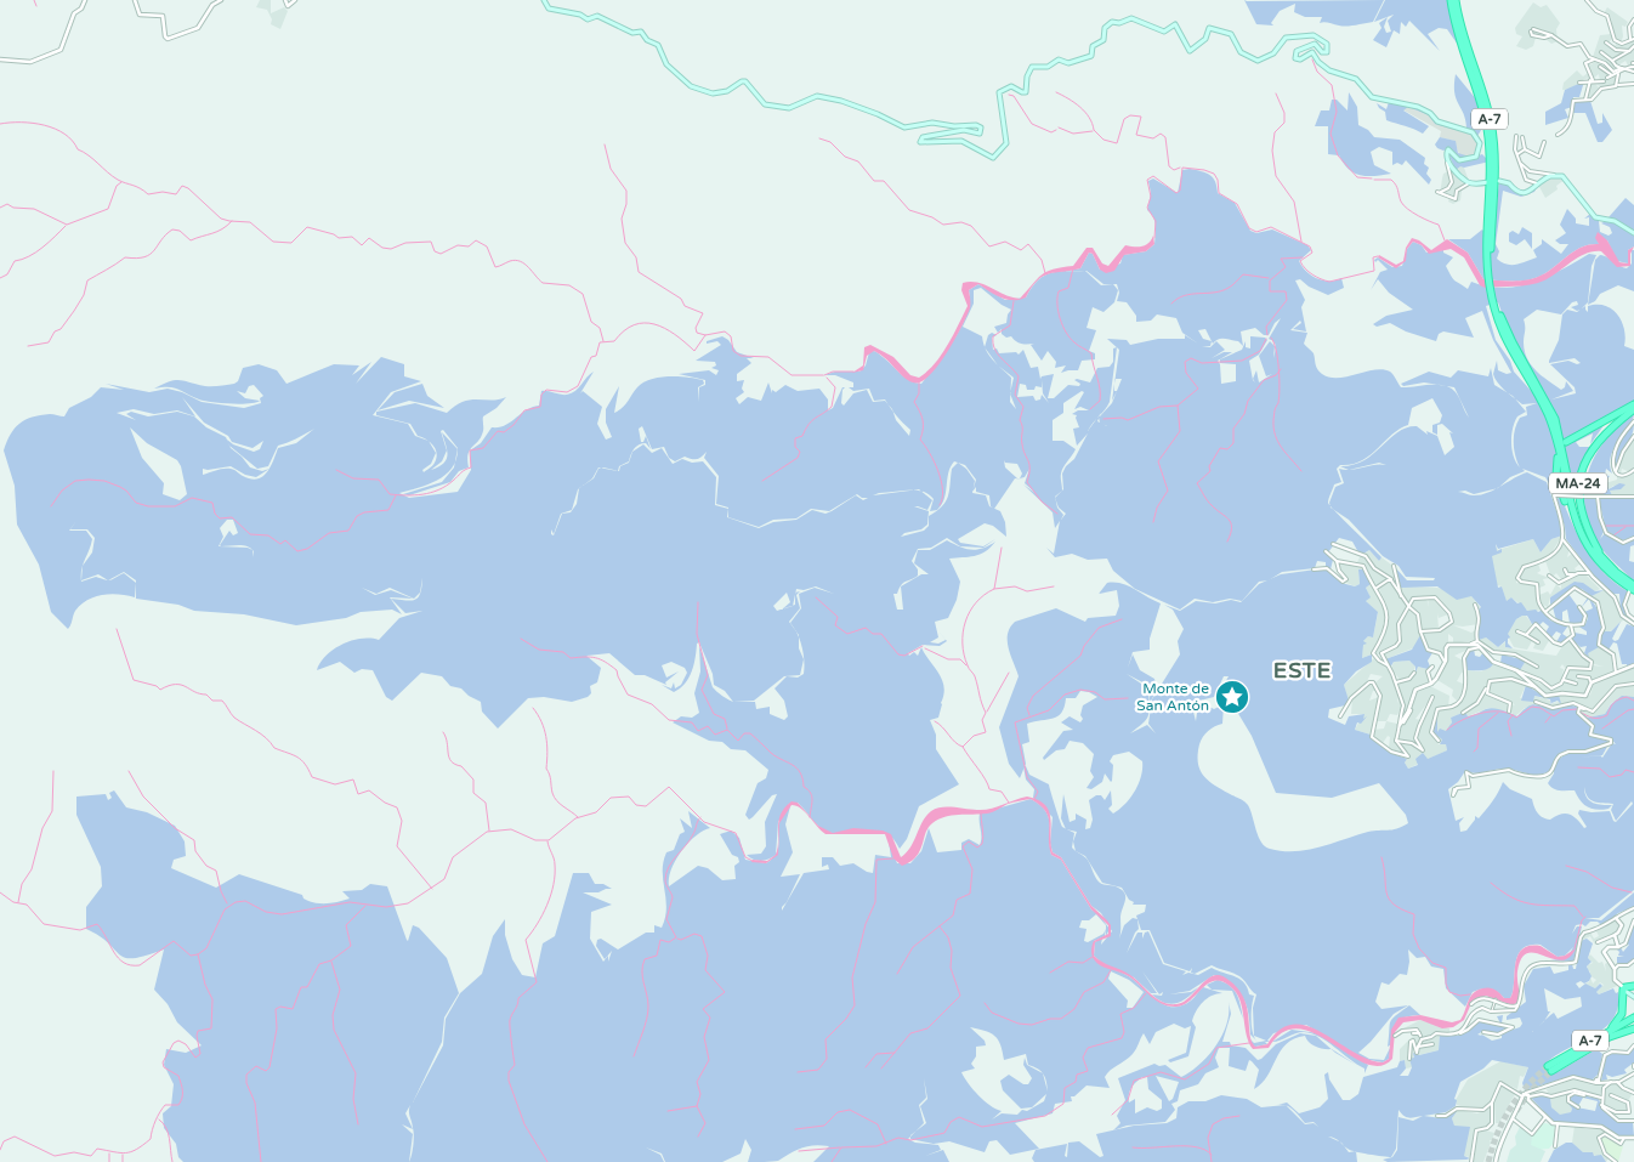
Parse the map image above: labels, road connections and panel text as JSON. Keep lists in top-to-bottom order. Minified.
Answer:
{"streets":{"highway":["A-7","MA-24"]},"crossings":[["A-7","MA-24"]],"districts":["ESTE"],"places":{"place":["Monte de San Antón"]}}
